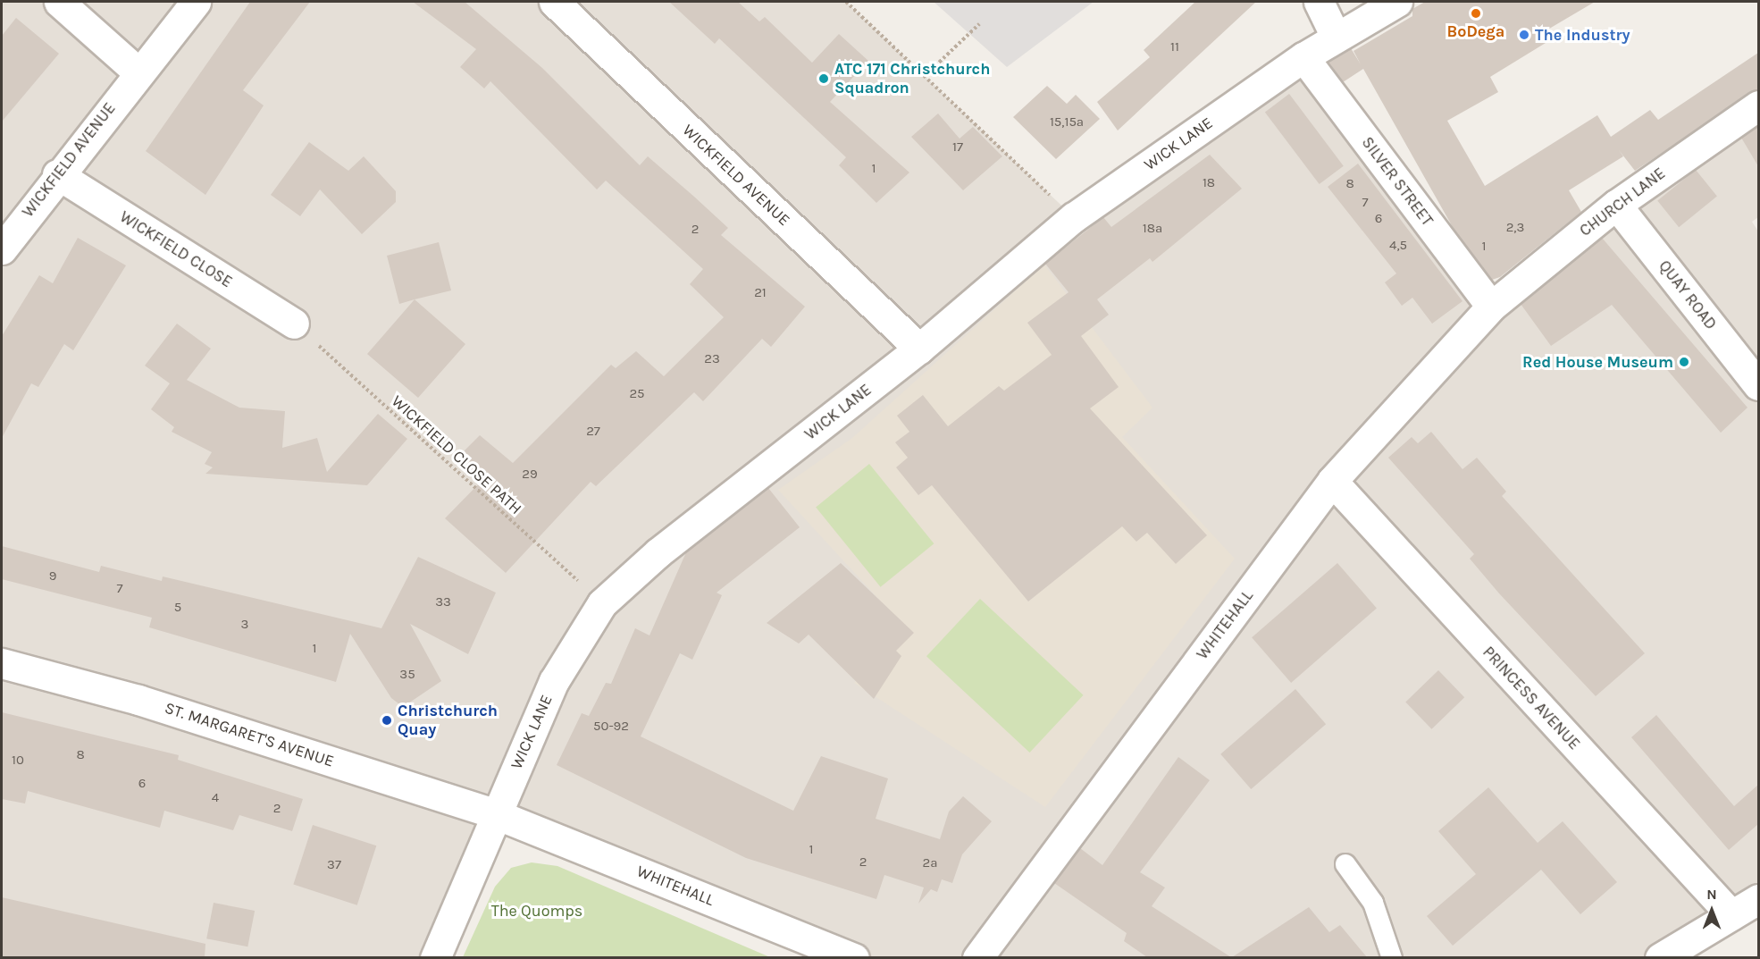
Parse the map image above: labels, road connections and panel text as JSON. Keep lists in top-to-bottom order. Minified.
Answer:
{"streets":{"street":["WICK LANE","WICKFIELD AVENUE","SILVER STREET","CHURCH LANE","WICKFIELD CLOSE","QUAY ROAD","WHITEHALL","PRINCESS AVENUE","ST. MARGARET'S AVENUE"],"path":["WICKFIELD CLOSE PATH"]},"crossings":[["WICK LANE","WICKFIELD AVENUE"],["WICK LANE","SILVER STREET"],["WICK LANE","WICKFIELD CLOSE PATH"],["WICK LANE","WHITEHALL"],["WICK LANE","ST. MARGARET'S AVENUE"],["WICKFIELD AVENUE","WICKFIELD CLOSE"],["SILVER STREET","CHURCH LANE"],["SILVER STREET","WHITEHALL"],["CHURCH LANE","QUAY ROAD"],["CHURCH LANE","WHITEHALL"],["WICKFIELD CLOSE","WICKFIELD CLOSE PATH"],["WHITEHALL","PRINCESS AVENUE"],["WHITEHALL","ST. MARGARET'S AVENUE"]],"parks":["The Quomps"],"places":["BoDega","The Industry","ATC 171 Christchurch Squadron","Red House Museum","Christchurch Quay"],"house_numbers":["11","15,15a","17","1","18","8","7","6","2,3","18a","2","4,5","1","21","23","25","27","29","9","7","33","5","3","1","35","50-92","8","10","6","4","2","1","2","2a","37"],"north":"top"}
